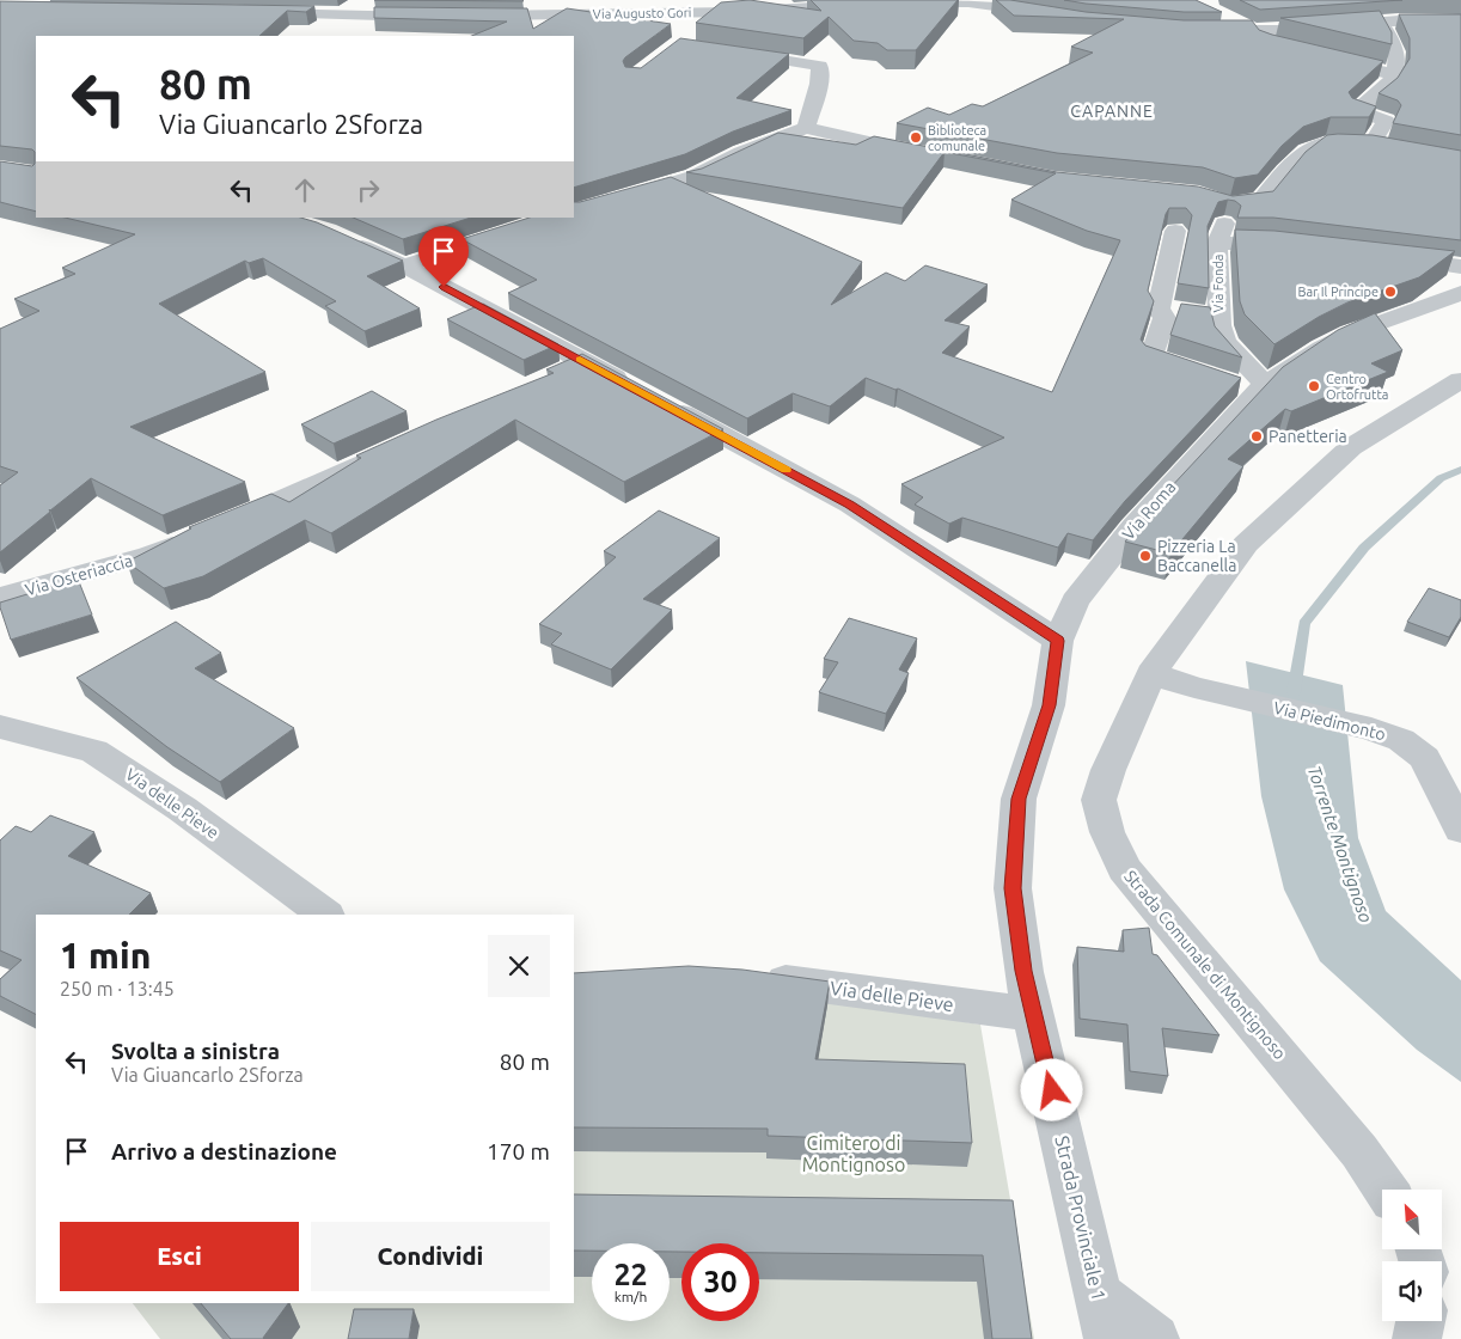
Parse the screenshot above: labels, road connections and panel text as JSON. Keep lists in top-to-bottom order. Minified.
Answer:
{"streets":{"street":["Via Augusto Gori","Via Fonda","Via Roma","Via Osteriaccia","Via Piedimonto","Via delle Pieve","Strada Comunale di Montignoso","Strada Provinciale 1"]},"crossings":[["Via Fonda","Via Roma"],["Via Roma","Strada Provinciale 1"],["Via Piedimonto","Strada Comunale di Montignoso"],["Via delle Pieve","Strada Provinciale 1"]],"districts":["CAPANNE"],"water":["Torrente Montignoso"],"parks":["Cimitero di Montignoso"],"places":["Biblioteca comunale","Bar Il Principe","Centro Ortofrutta","Panetteria","Pizzeria La Baccanella"],"north":"top left","page":{"turn":["80 m","Via Giuancarlo 2Sforza"],"heading":["1 min","250 m · 13:45"],"list":[{"name":"Svolta a sinistra","note":"Via Giuancarlo 2Sforza","value":"80 m"},{"name":"Arrivo a destinazione","value":"170 m"}],"buttons":["Esci","Condividi"],"speed":"22 km/h","limit":"30"}}
